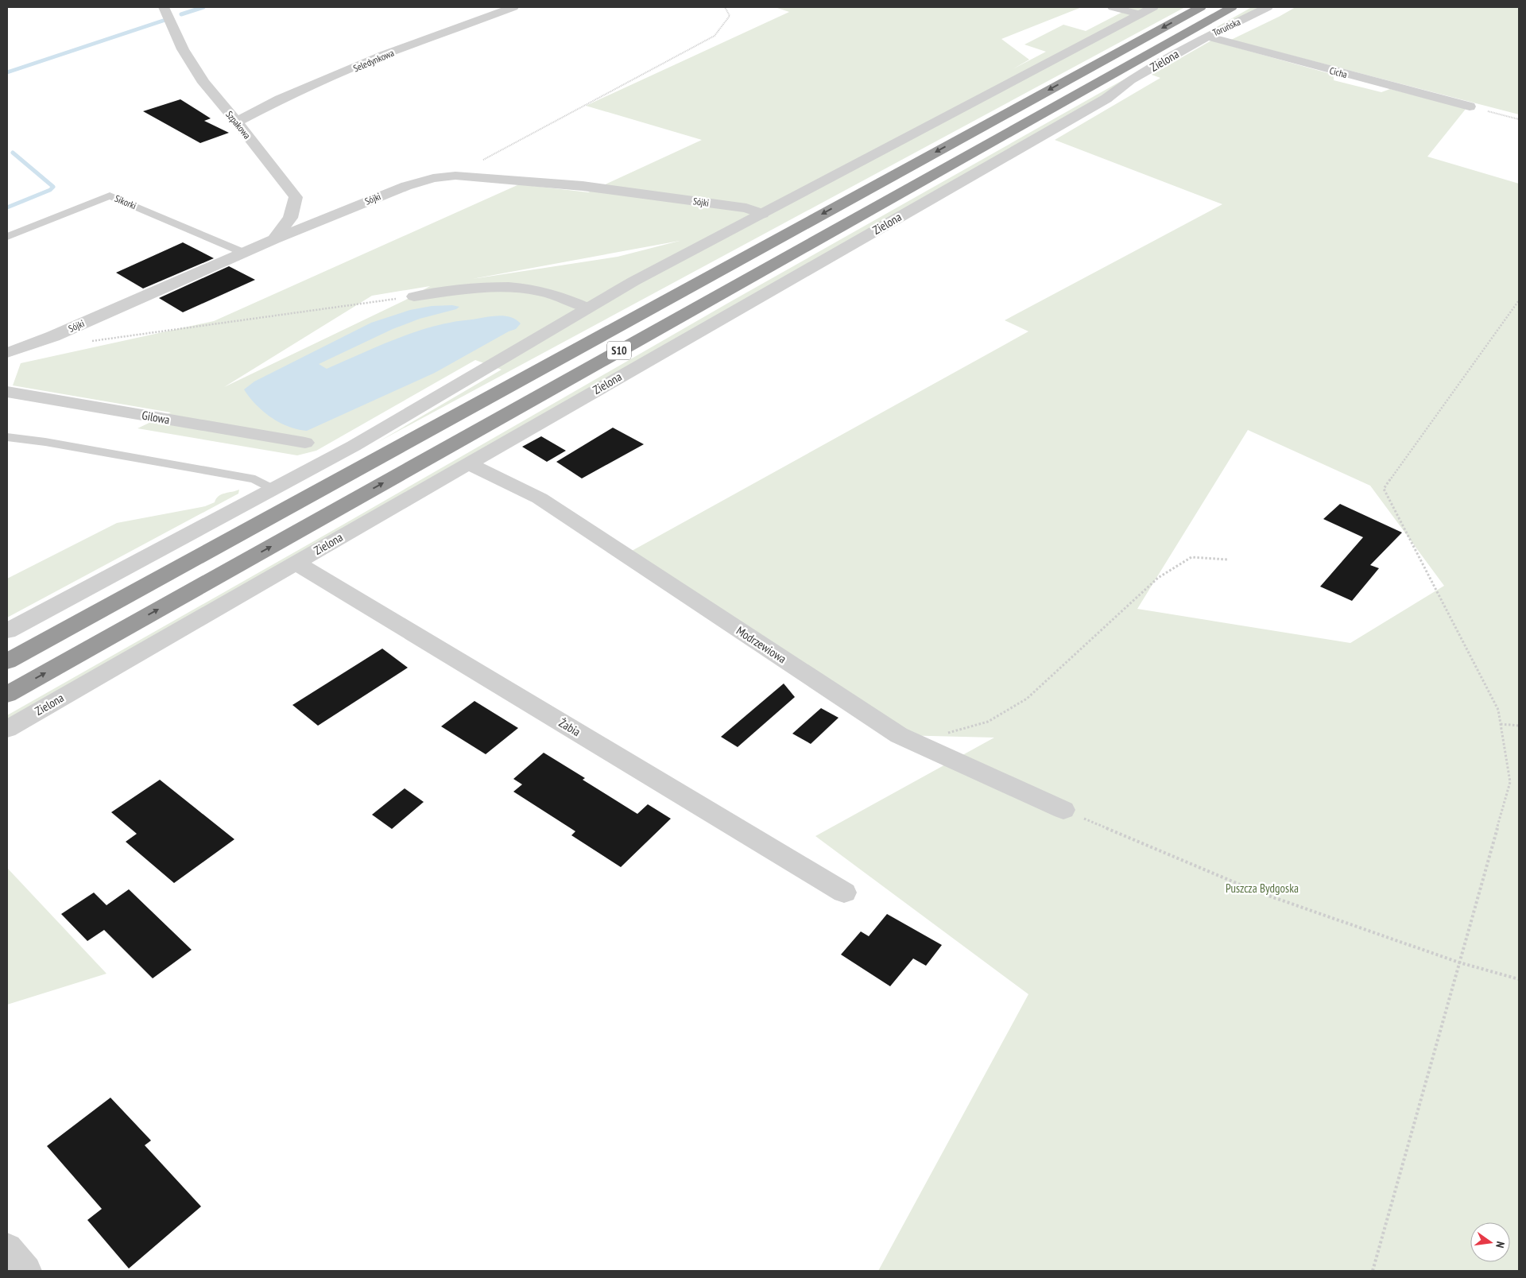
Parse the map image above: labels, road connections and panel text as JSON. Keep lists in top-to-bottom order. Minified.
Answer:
{"streets":{"highway":["S10"],"street":["Toruńska","Seledynkowa","Zielona","Cicha","Szpakowa","Sójki","Gilowa","Modrzewiowa","Żabia"],"lane":["Sikorki"]},"crossings":[["Toruńska","Zielona"],["Toruńska","Cicha"],["Seledynkowa","Szpakowa"],["Zielona","Cicha"],["Zielona","Modrzewiowa"],["Zielona","Żabia"],["Szpakowa","Sójki"],["Sójki","Sikorki"]],"parks":["Puszcza Bydgoska"],"north":"right"}
